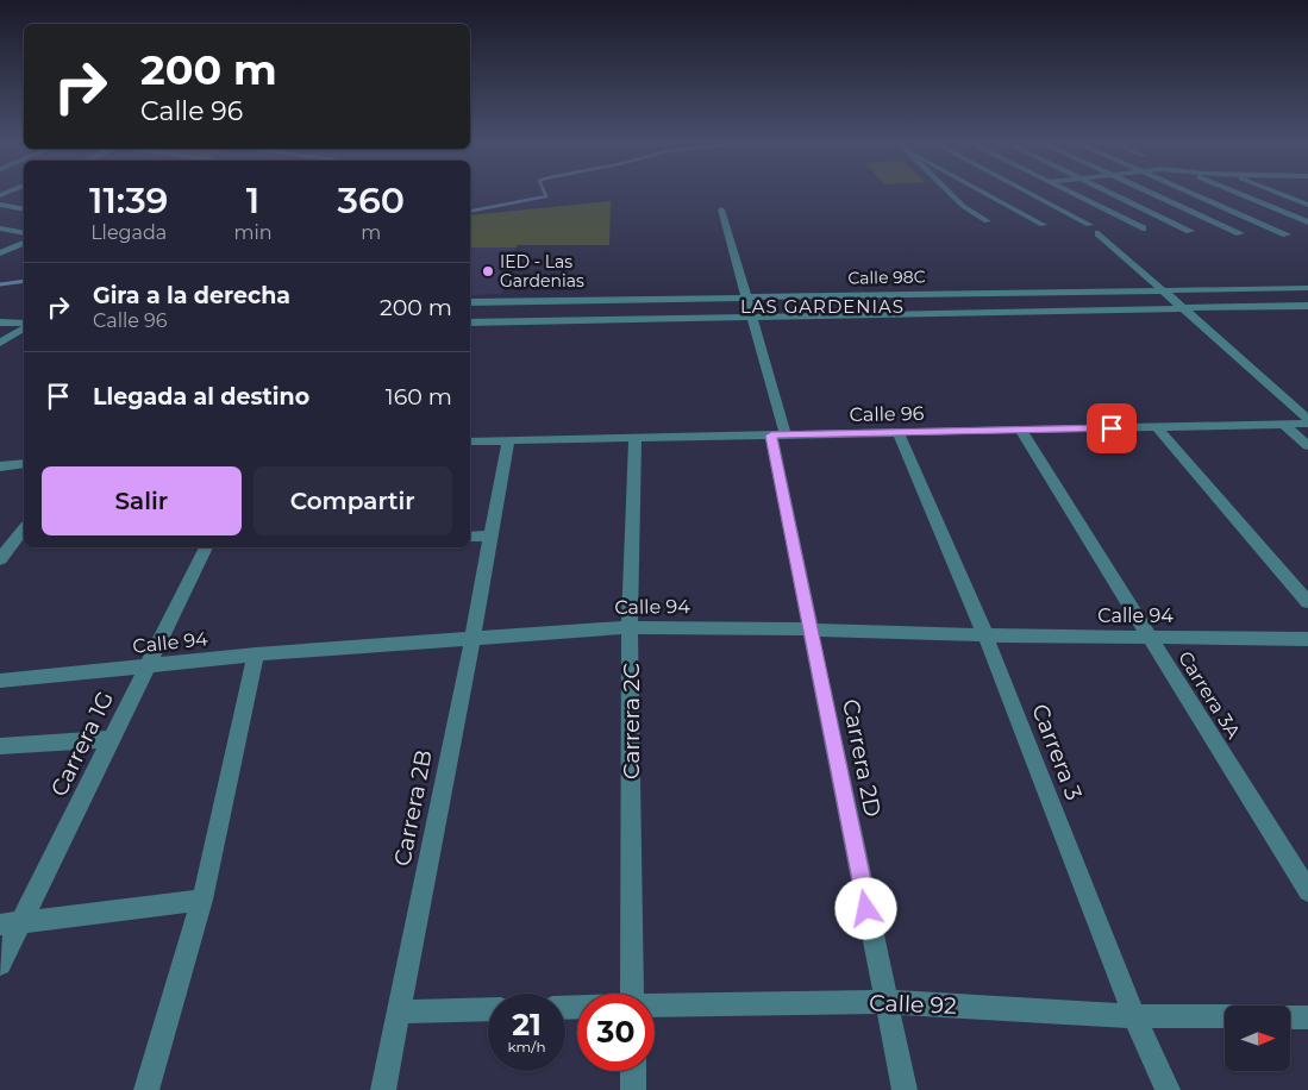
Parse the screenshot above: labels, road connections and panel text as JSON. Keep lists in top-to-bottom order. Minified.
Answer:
{"streets":{"street":["Calle 98C","Calle 96","Calle 94","Carrera 3A","Carrera 2C","Carrera 1G","Carrera 3","Carrera 2D","Carrera 2B","Calle 92"]},"crossings":[["Calle 98C","Carrera 2D"],["Calle 96","Carrera 3A"],["Calle 96","Carrera 2C"],["Calle 96","Carrera 3"],["Calle 96","Carrera 2D"],["Calle 96","Carrera 2B"],["Calle 94","Carrera 3A"],["Calle 94","Carrera 2C"],["Calle 94","Carrera 1G"],["Calle 94","Carrera 3"],["Calle 94","Carrera 2D"],["Calle 94","Carrera 2B"],["Carrera 3","Calle 92"],["Carrera 2D","Calle 92"]],"districts":["LAS GARDENIAS"],"places":["IED - Las Gardenias"],"north":"right","page":{"turn":["200 m","Calle 96"],"eta":["11:39","Llegada","1","min","360","m"],"list":[{"name":"Gira a la derecha","note":"Calle 96","value":"200 m"},{"name":"Llegada al destino","value":"160 m"}],"buttons":["Salir","Compartir"],"speed":"21 km/h","limit":"30"}}
